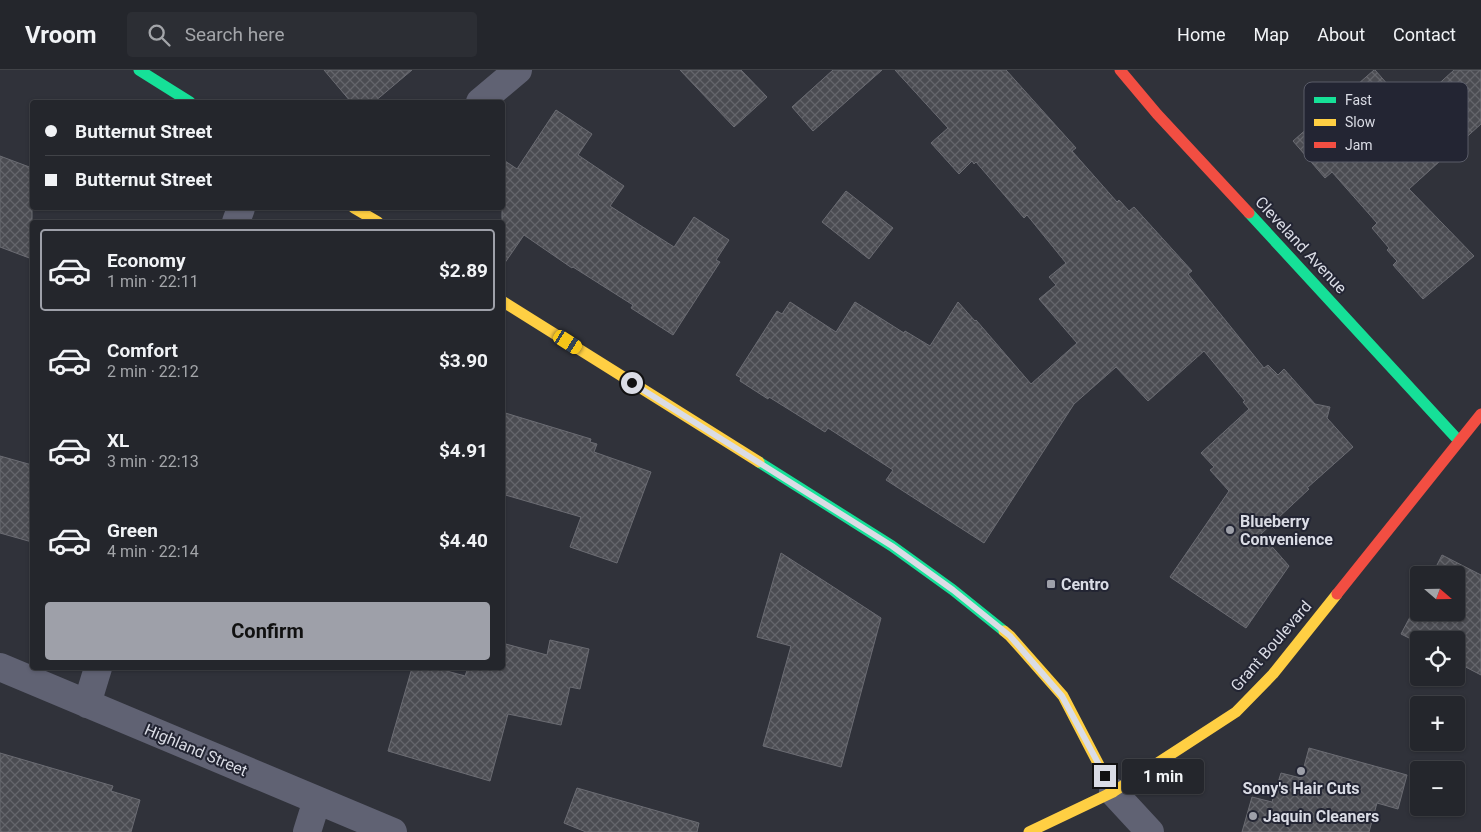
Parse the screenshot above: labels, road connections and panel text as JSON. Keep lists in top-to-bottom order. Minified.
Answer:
{"streets":{"street":["Cleveland Avenue","Grant Boulevard","Highland Street"]},"crossings":[["Cleveland Avenue","Grant Boulevard"]],"places":{"other":["Blueberry Convenience","Sony's Hair Cuts","Jaquin Cleaners"],"transit":["Centro"]},"legend":["Fast","Slow","Jam"],"north":"right","page":{"header":"Vroom","search":"Search here","nav":["Home","Map","About","Contact"],"banner":["Butternut Street","Butternut Street"],"list":[{"name":"Economy","note":"1 min · 22:11","value":"$2.89"},{"name":"Comfort","note":"2 min · 22:12","value":"$3.90"},{"name":"XL","note":"3 min · 22:13","value":"$4.91"},{"name":"Green","note":"4 min · 22:14","value":"$4.40"}],"map_buttons":["+","−"],"buttons":"Confirm","bubble":"1 min"}}
